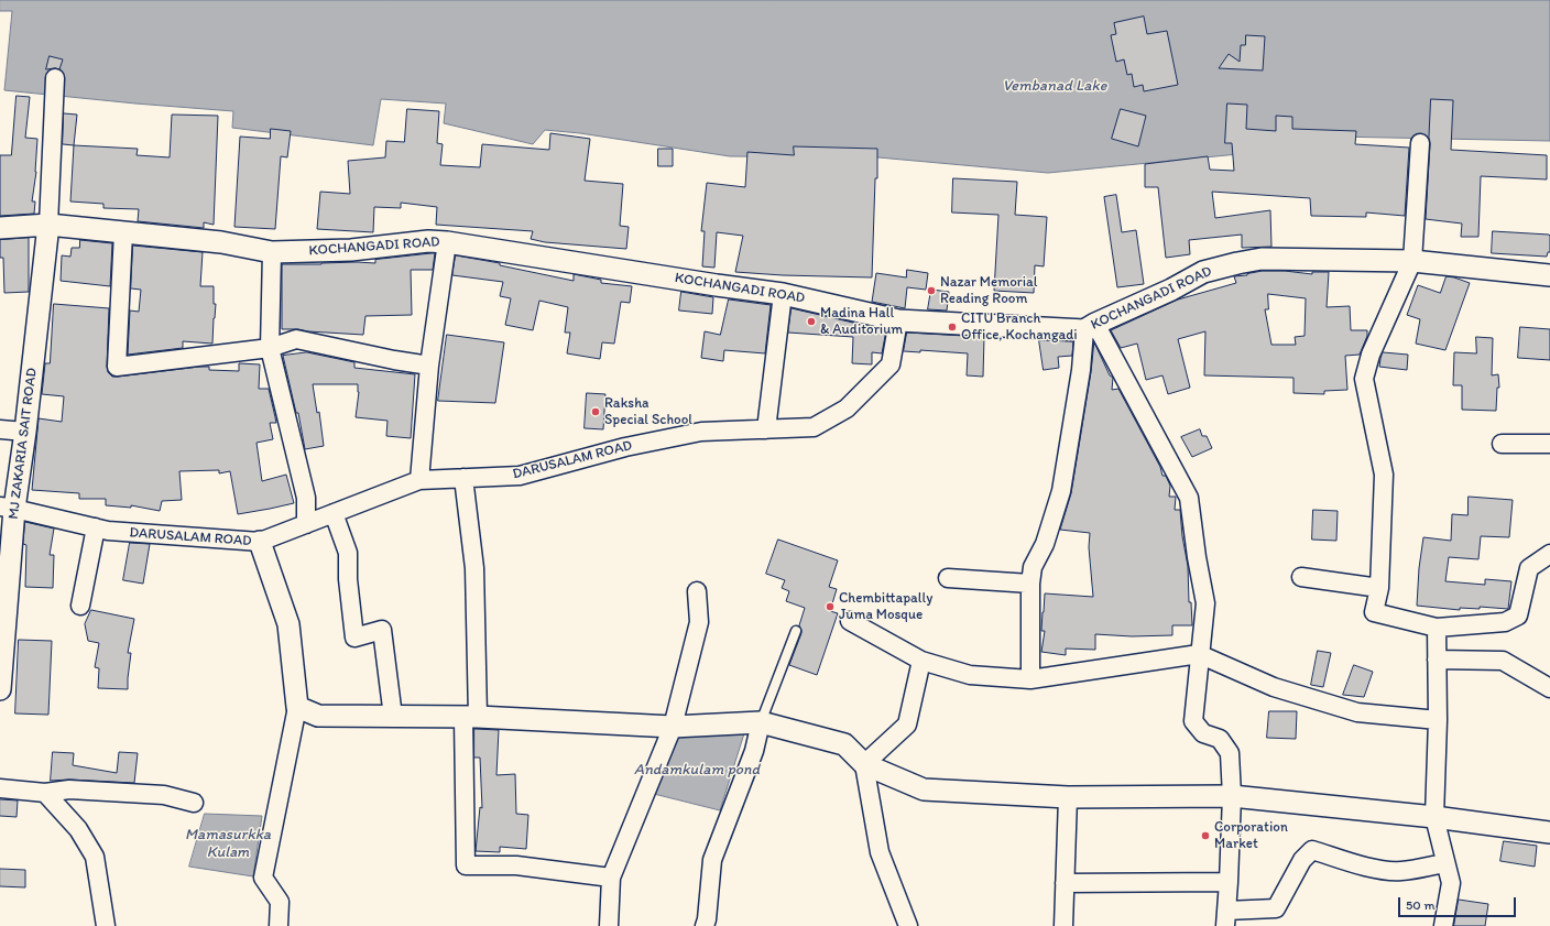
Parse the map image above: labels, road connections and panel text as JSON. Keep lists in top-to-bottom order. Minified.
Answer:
{"streets":{"street":["KOCHANGADI ROAD","MJ ZAKARIA SAIT ROAD","DARUSALAM ROAD"]},"crossings":[["KOCHANGADI ROAD","MJ ZAKARIA SAIT ROAD"],["KOCHANGADI ROAD","DARUSALAM ROAD"],["MJ ZAKARIA SAIT ROAD","DARUSALAM ROAD"]],"water":["Vembanad Lake","Andamkulam pond","Mamasurkka Kulam"],"places":["Nazar Memorial Reading Room","Madina Hall & Auditorium","CITU Branch Office, Kochangadi","Raksha Special School","Chembittapally Juma Mosque","Corporation Market"],"scale_bar":"50 m"}
